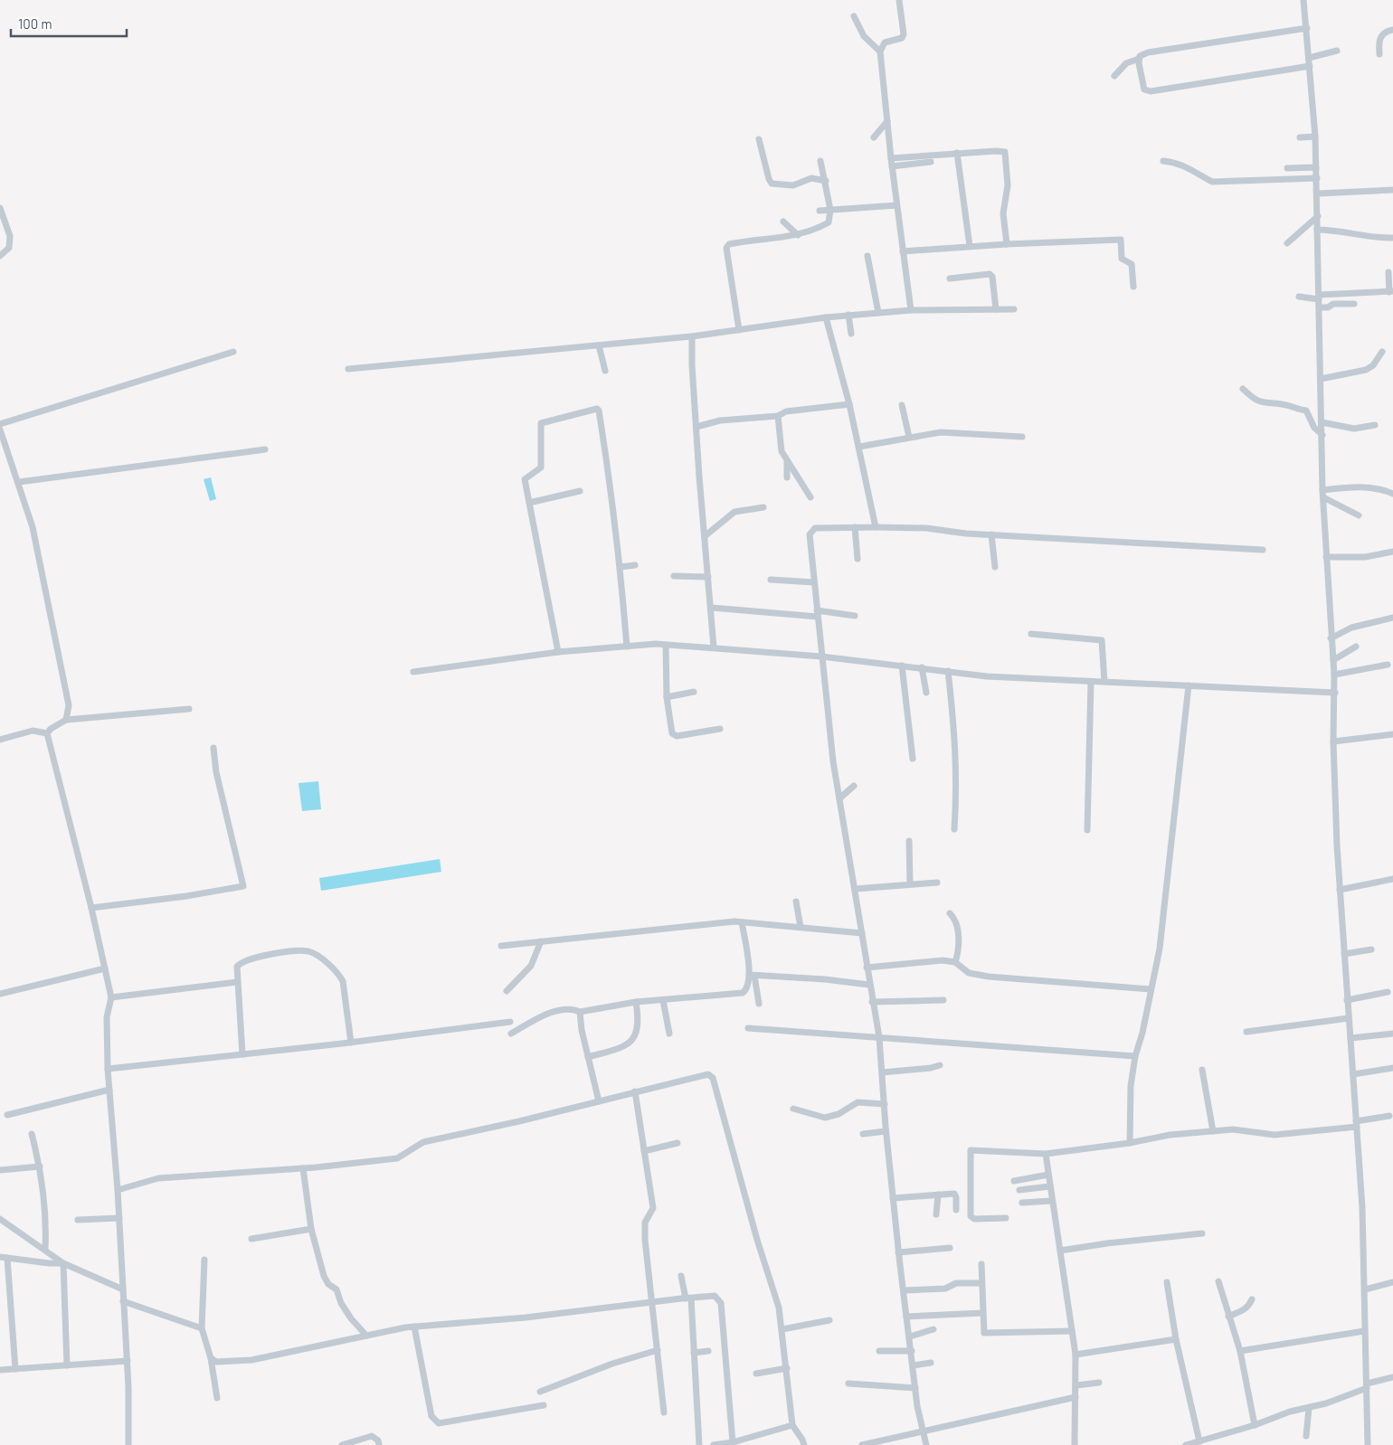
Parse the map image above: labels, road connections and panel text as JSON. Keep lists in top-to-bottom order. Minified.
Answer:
{"scale_bar":"100 m"}
